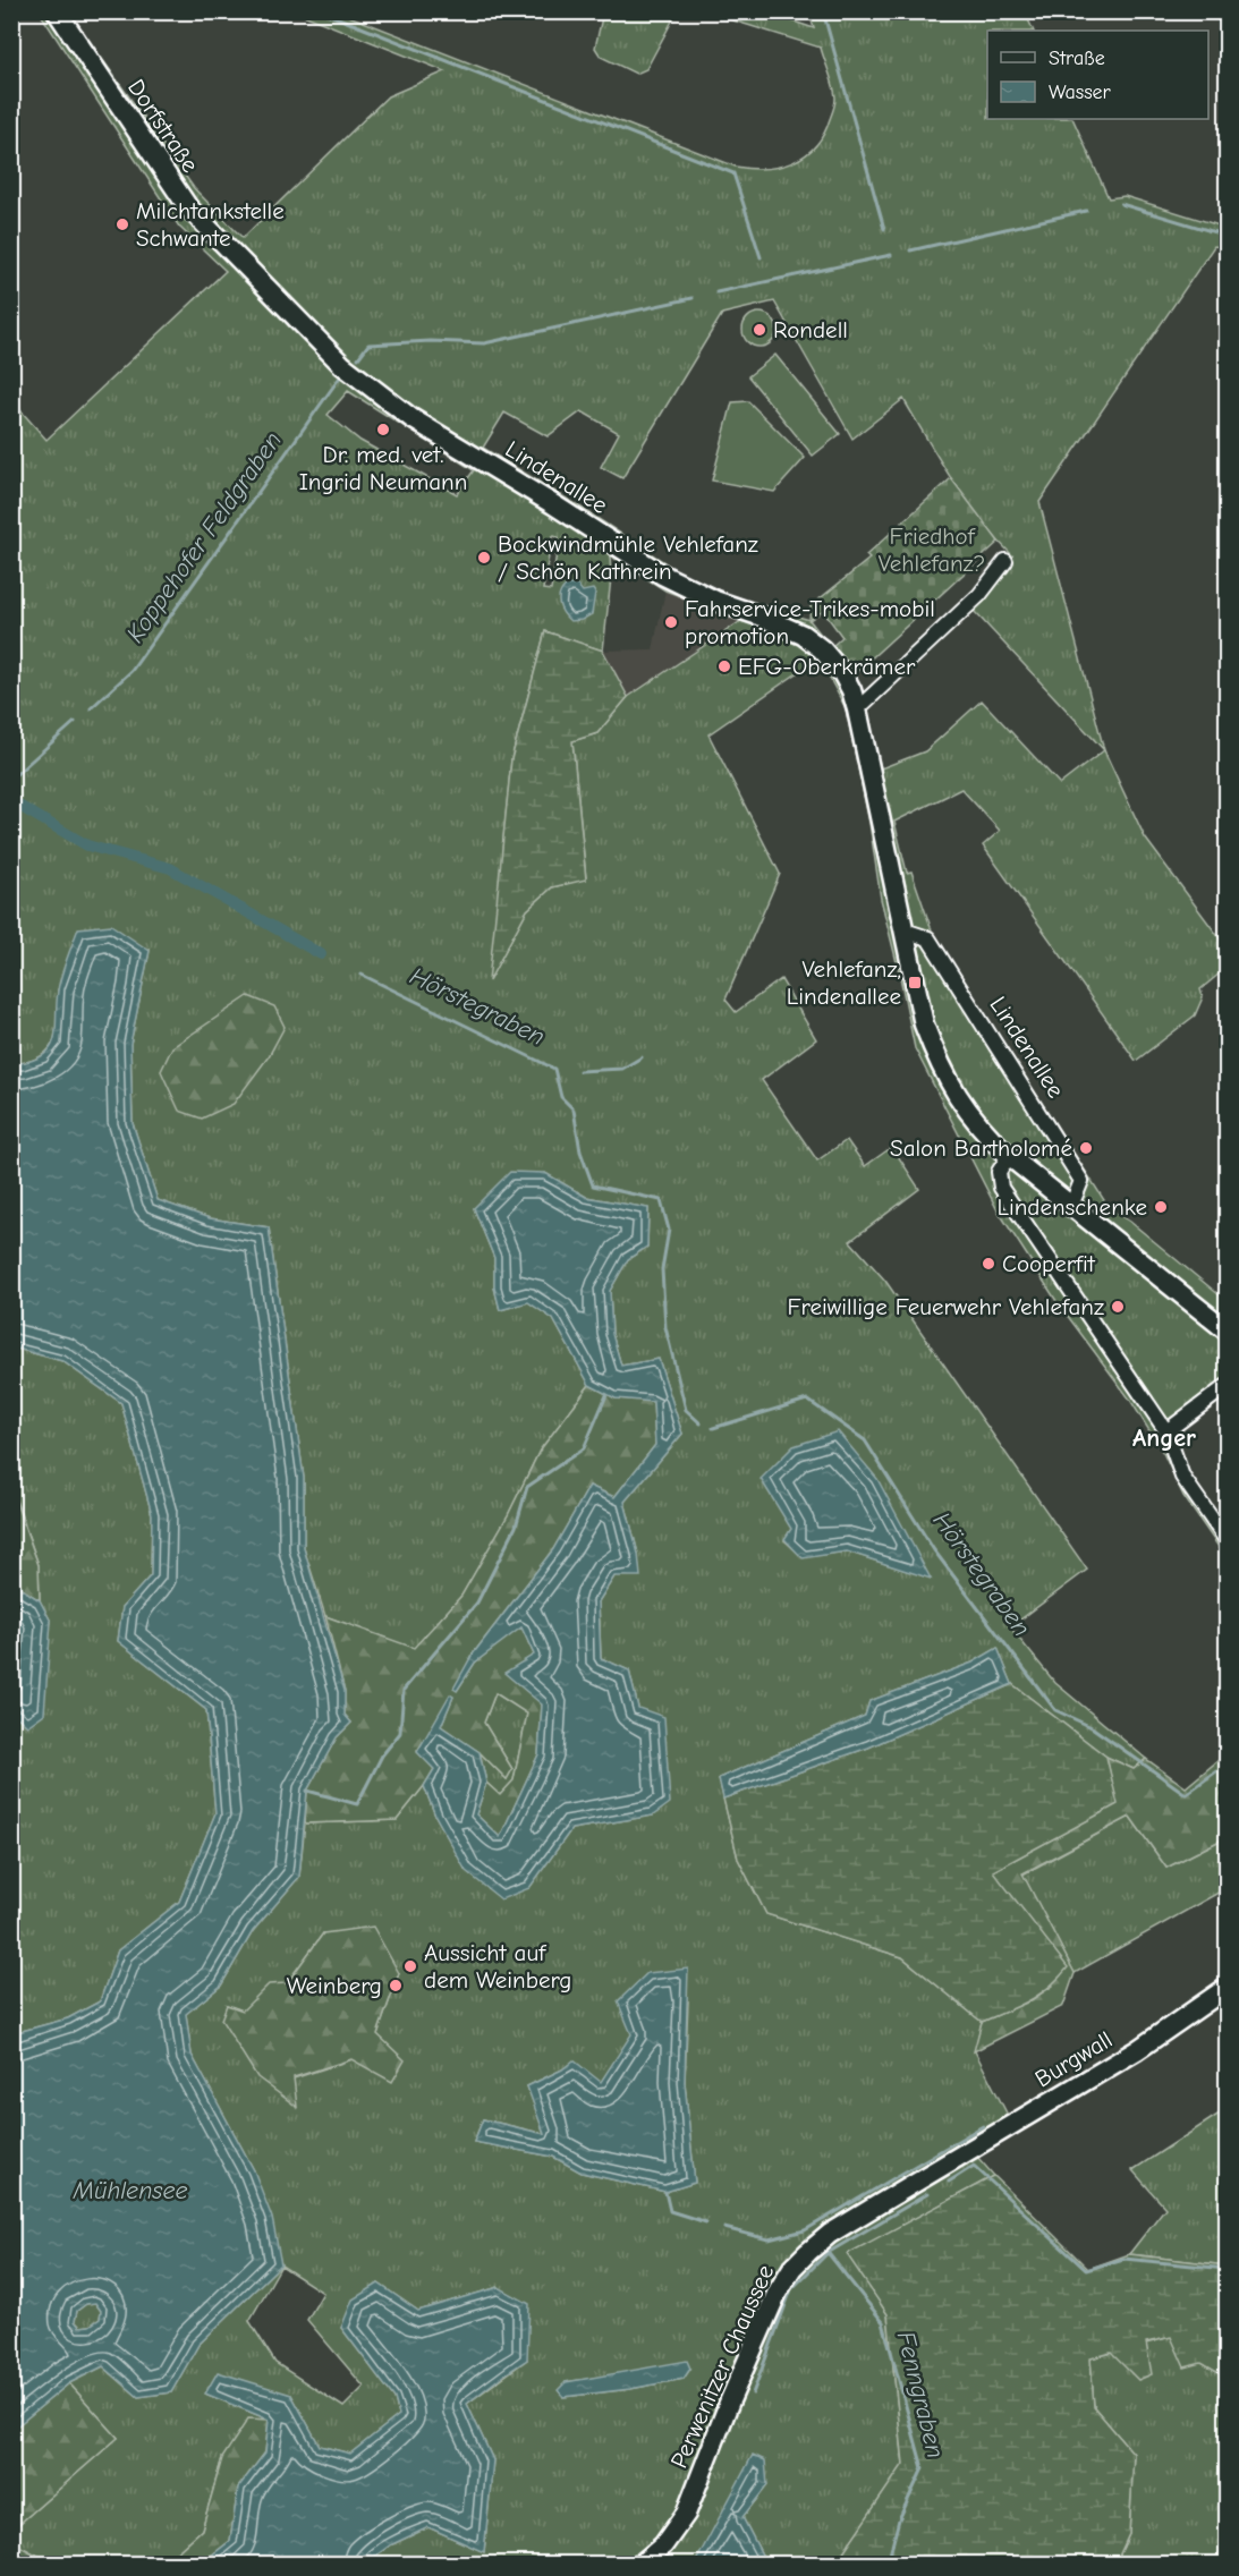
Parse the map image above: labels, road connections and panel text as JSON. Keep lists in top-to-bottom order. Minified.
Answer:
{"streets":{"main road":["Dorfstraße","Lindenallee","Burgwall","Perwenitzer Chaussee"]},"crossings":[["Dorfstraße","Lindenallee"],["Burgwall","Perwenitzer Chaussee"]],"districts":["Anger"],"water":["Koppehofer Feldgraben","Hörstegraben","Mühlensee","Fenngraben"],"parks":["Friedhof Vehlefanz?"],"places":{"other":["Milchtankstelle Schwante","Rondell","Dr. med. vet. Ingrid Neumann","Bockwindmühle Vehlefanz / Schön Kathrein","Fahrservice-Trikes-mobil promotion","EFG-Oberkrämer","Salon Bartholomé","Lindenschenke","Cooperfit","Freiwillige Feuerwehr Vehlefanz","Aussicht auf dem Weinberg","Weinberg"],"transit":["Vehlefanz, Lindenallee"]},"legend":["Straße","Wasser"]}
